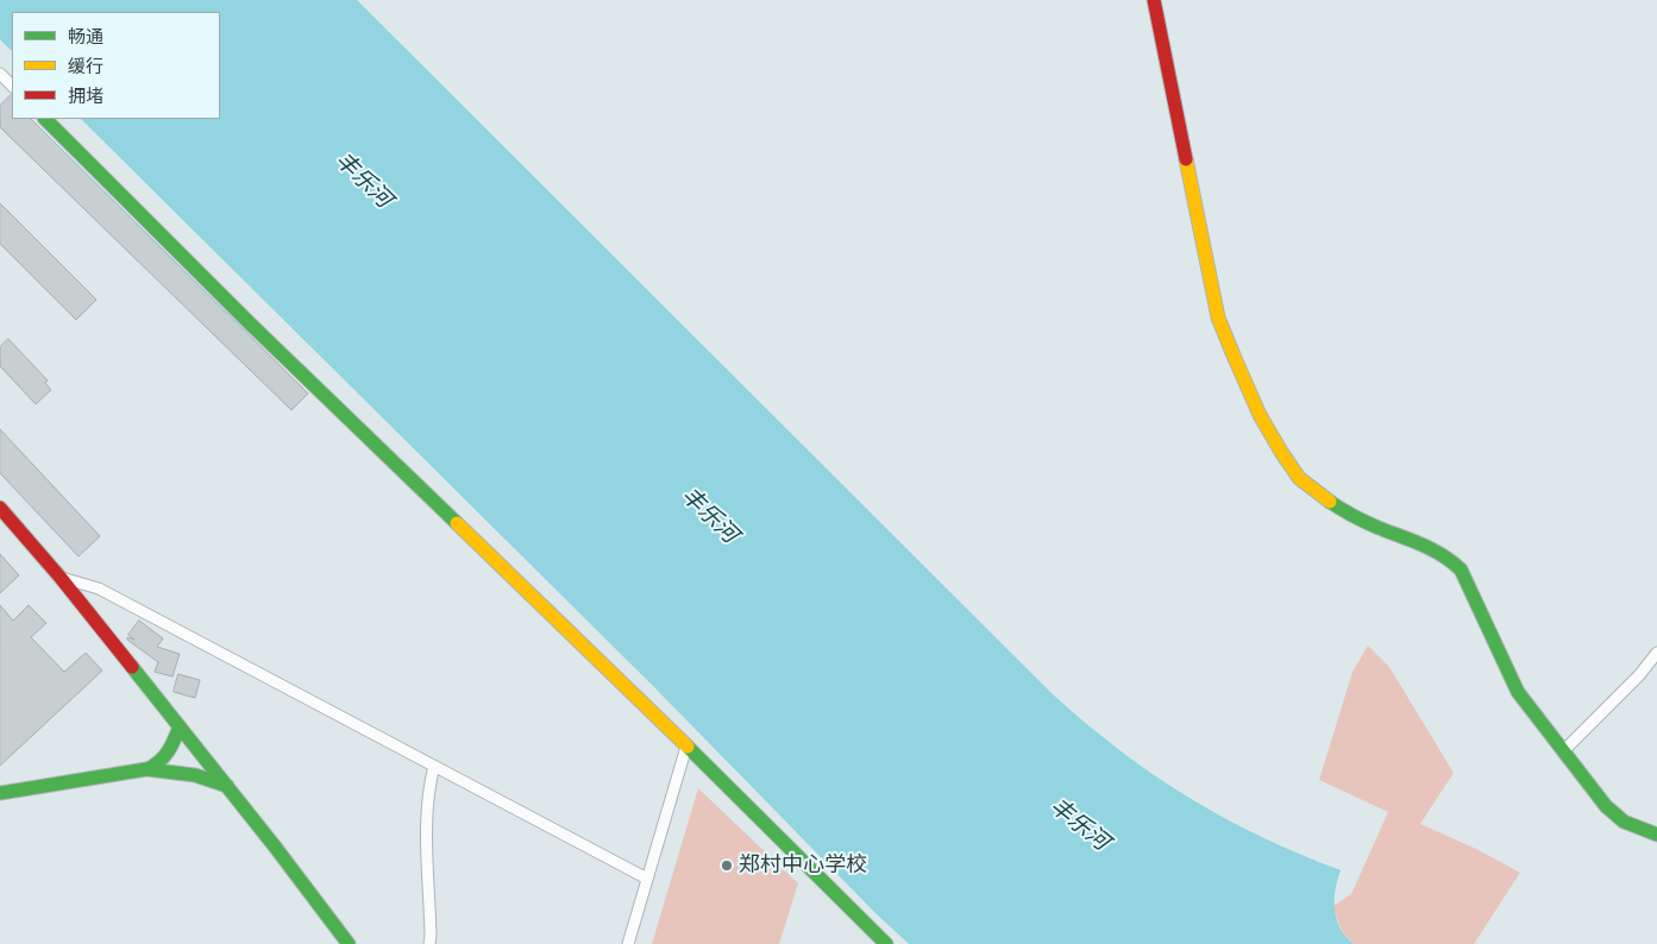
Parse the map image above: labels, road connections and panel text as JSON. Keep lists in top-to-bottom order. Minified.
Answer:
{"water":["丰乐河"],"places":["郑村中心学校"],"legend":["畅通","缓行","拥堵"]}
